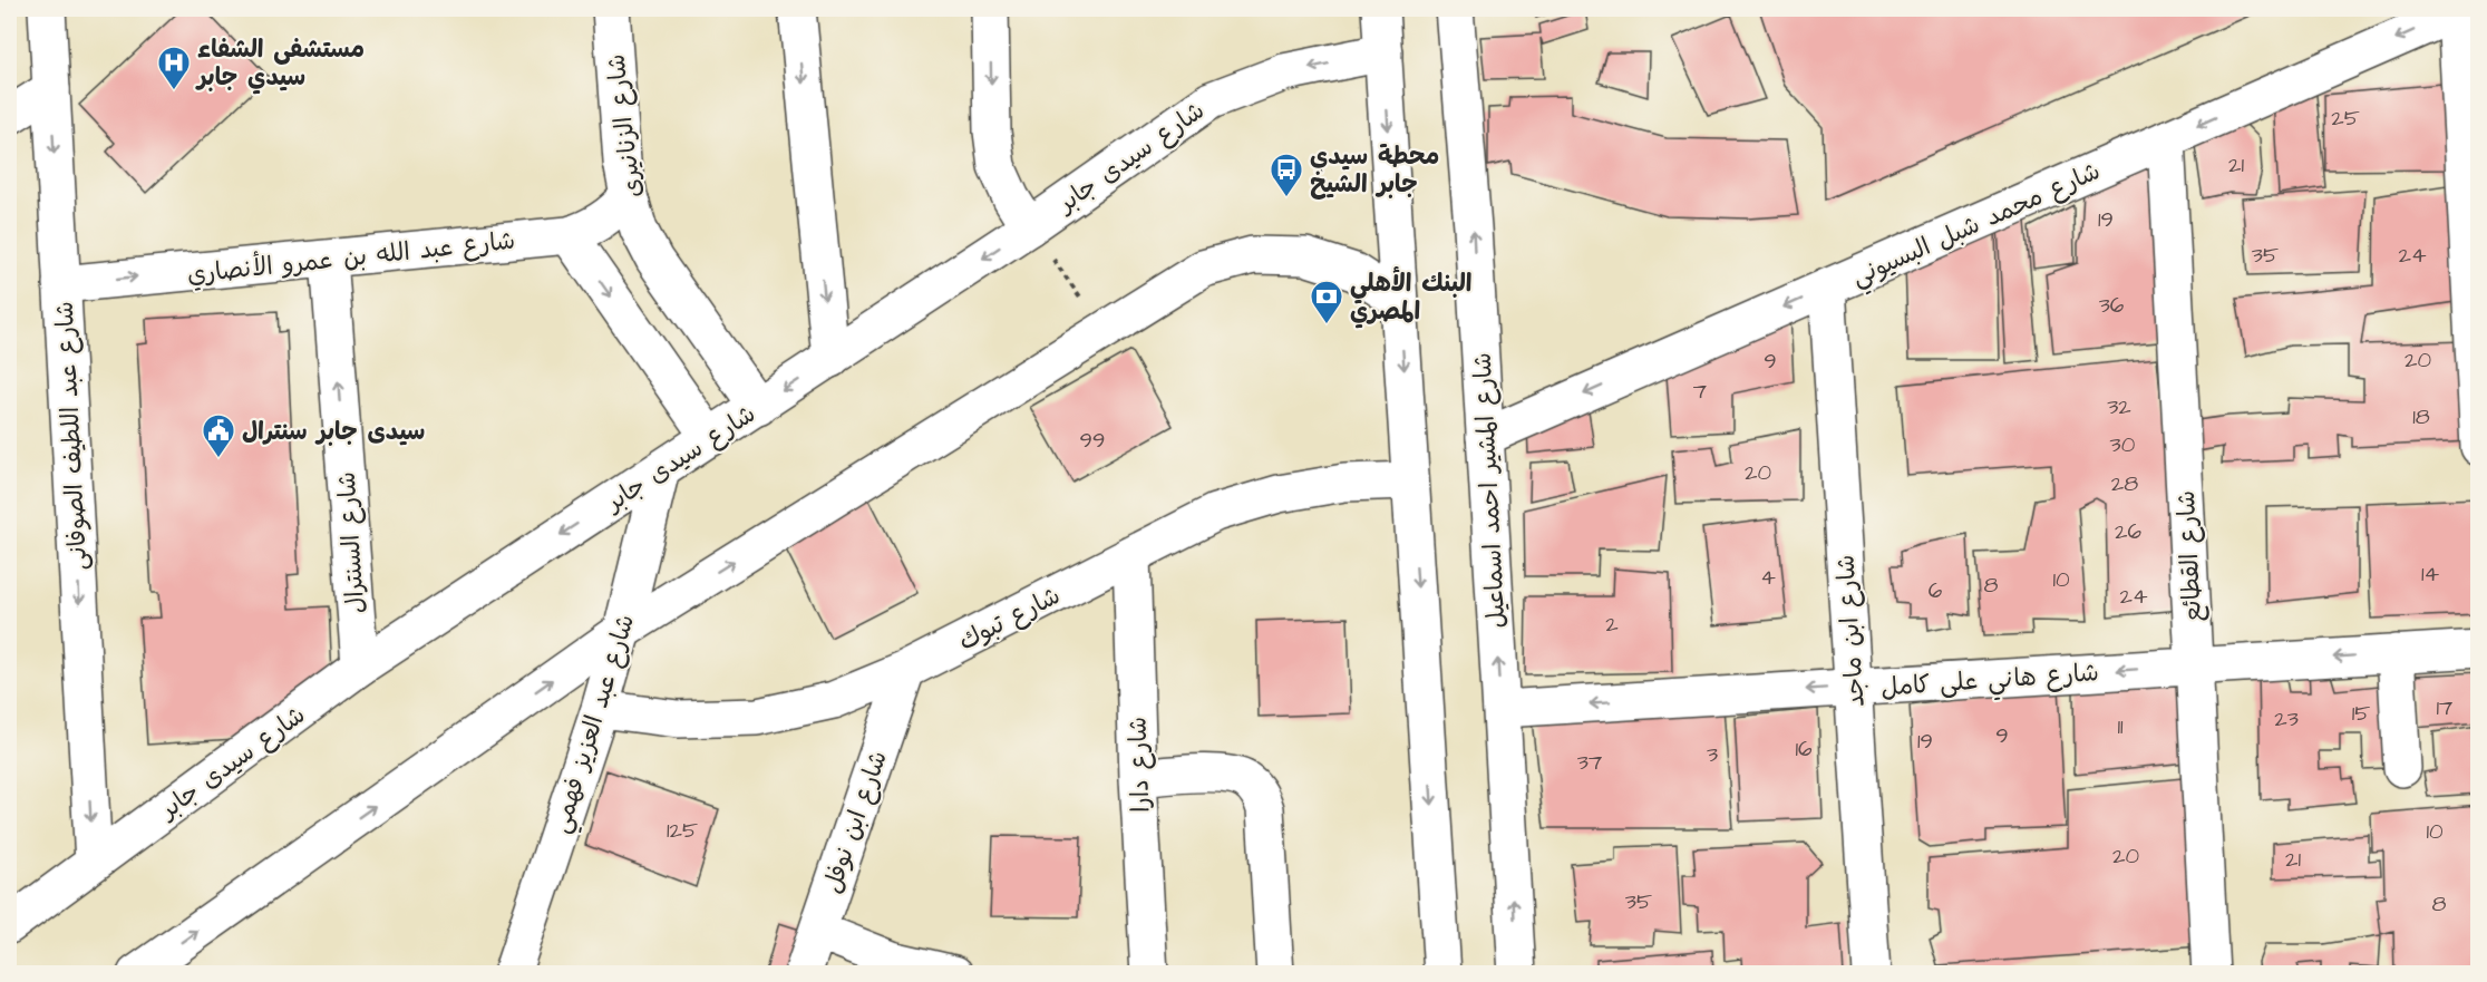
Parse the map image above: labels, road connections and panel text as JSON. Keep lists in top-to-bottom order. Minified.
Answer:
{"streets":{"street":["شارع الزنانيرى","شارع سيدى جابر","شارع محمد شبل البسيوني","شارع عبد الله بن عمرو الأنصاري","شارع عبد اللطيف الصوفانى","شارع المشير احمد اسماعيل","شارع السنترال","شارع القطائع","شارع تبوك","شارع ابن ماجد","شارع هاني على كامل","شارع عبد العزيز فهمي","شارع دارا","شارع ابن نوفل"]},"crossings":[["شارع الزنانيرى","شارع سيدى جابر"],["شارع الزنانيرى","شارع عبد الله بن عمرو الأنصاري"],["شارع سيدى جابر","شارع عبد اللطيف الصوفانى"],["شارع سيدى جابر","شارع السنترال"],["شارع سيدى جابر","شارع عبد العزيز فهمي"],["شارع محمد شبل البسيوني","شارع المشير احمد اسماعيل"],["شارع محمد شبل البسيوني","شارع القطائع"],["شارع محمد شبل البسيوني","شارع ابن ماجد"],["شارع عبد الله بن عمرو الأنصاري","شارع عبد اللطيف الصوفانى"],["شارع عبد الله بن عمرو الأنصاري","شارع السنترال"],["شارع المشير احمد اسماعيل","شارع هاني على كامل"],["شارع القطائع","شارع هاني على كامل"],["شارع تبوك","شارع عبد العزيز فهمي"],["شارع تبوك","شارع دارا"],["شارع تبوك","شارع ابن نوفل"],["شارع ابن ماجد","شارع هاني على كامل"]],"one_way":["شارع محمد شبل البسيوني","شارع عبد الله بن عمرو الأنصاري","شارع عبد اللطيف الصوفانى","شارع السنترال","شارع هاني على كامل"],"places":{"hospital":["مستشفى الشفاء سيدي جابر"],"bus stop":["محطة سيدي جابر الشيخ"],"bank":["البنك الأهلي المصري"],"public building":["سيدى جابر سنترال"]},"house_numbers":["25","21","19","35","24","36","20","9","7","32","18","99","30","20","28","26","14","4","10","8","6","24","2","17","15","23","11","9","19","16","3","37","125","10","20","21","35","8"]}
